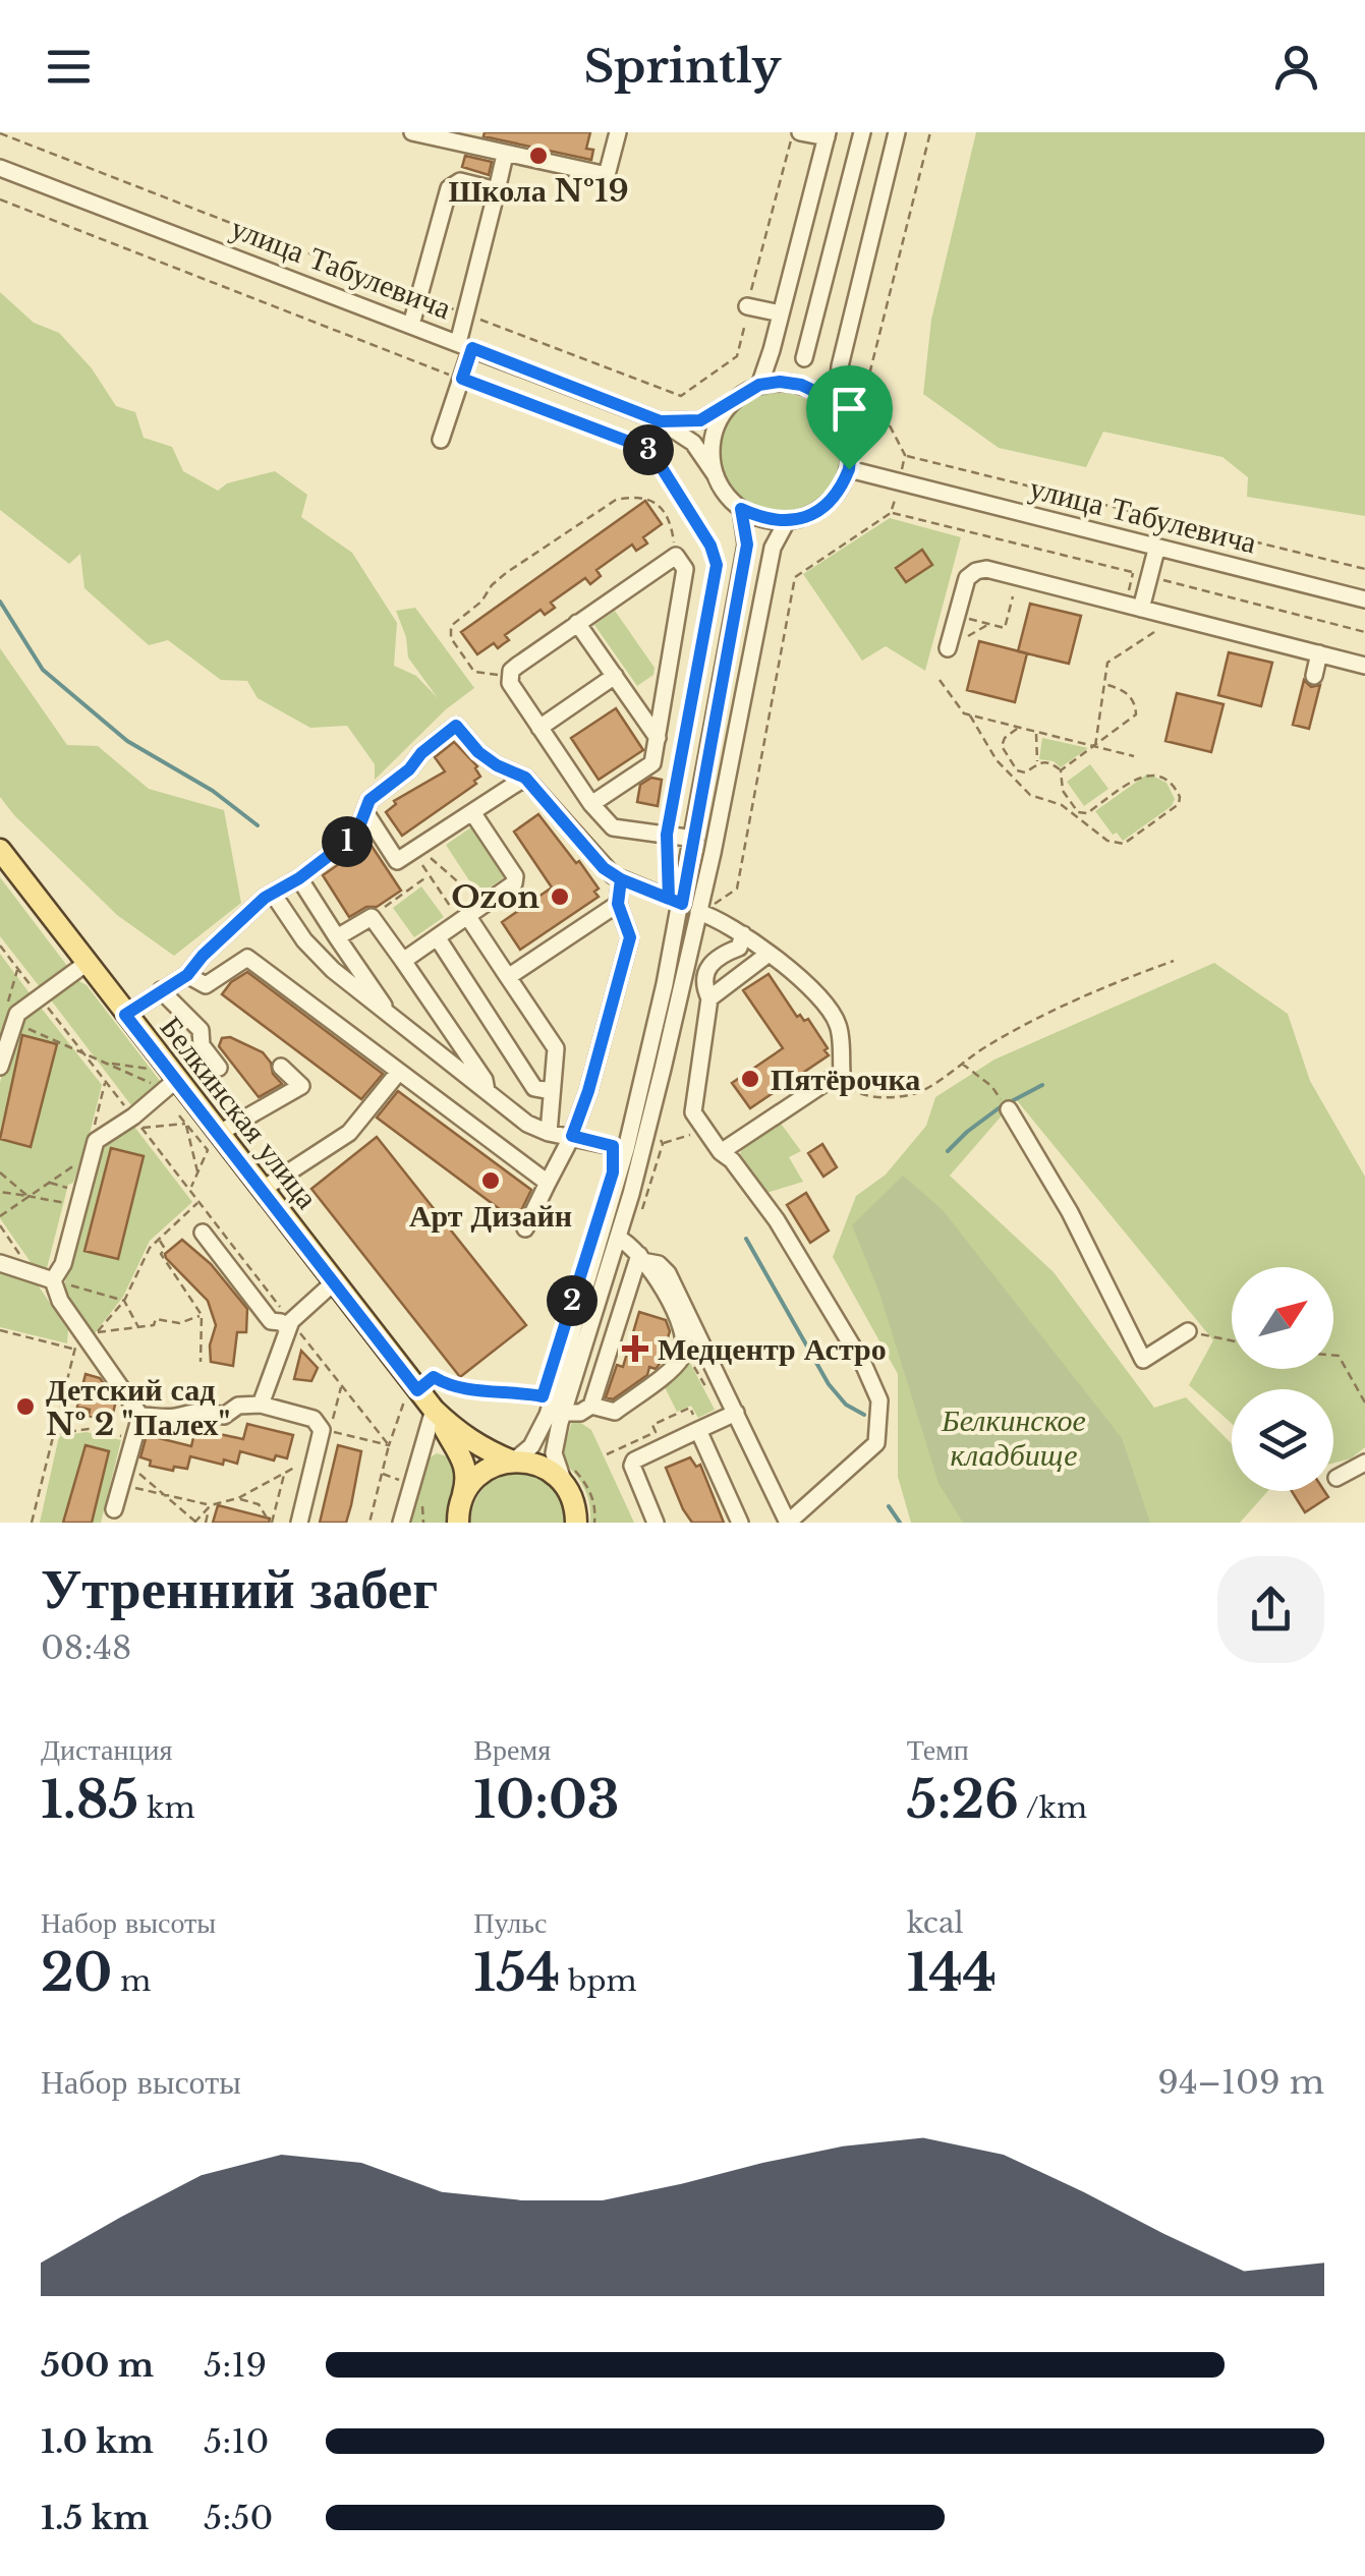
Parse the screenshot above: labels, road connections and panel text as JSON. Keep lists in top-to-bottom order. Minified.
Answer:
{"streets":{"main road":["Белкинская улица"],"street":["улица Табулевича"]},"parks":["Белкинское кладбище"],"places":{"other":["Школа №19","Ozon","Пятёрочка","Арт Дизайн","Детский сад № 2 \"Палех\""],"health":["Медцентр Астро"]},"north":"top right","page":{"header":"Sprintly","pins":["3","1","2"],"heading":["Утренний забег","08:48"],"stats":[["Дистанция","1.85 km"],["Время","10:03"],["Темп","5:26 /km"],["Набор высоты","20 m"],["Пульс","154 bpm"],["kcal","144"]],"chart":["Набор высоты","94–109 m"],"list":[{"name":"500 m","note":"5:19"},{"name":"1.0 km","note":"5:10"},{"name":"1.5 km","note":"5:50"}]}}
